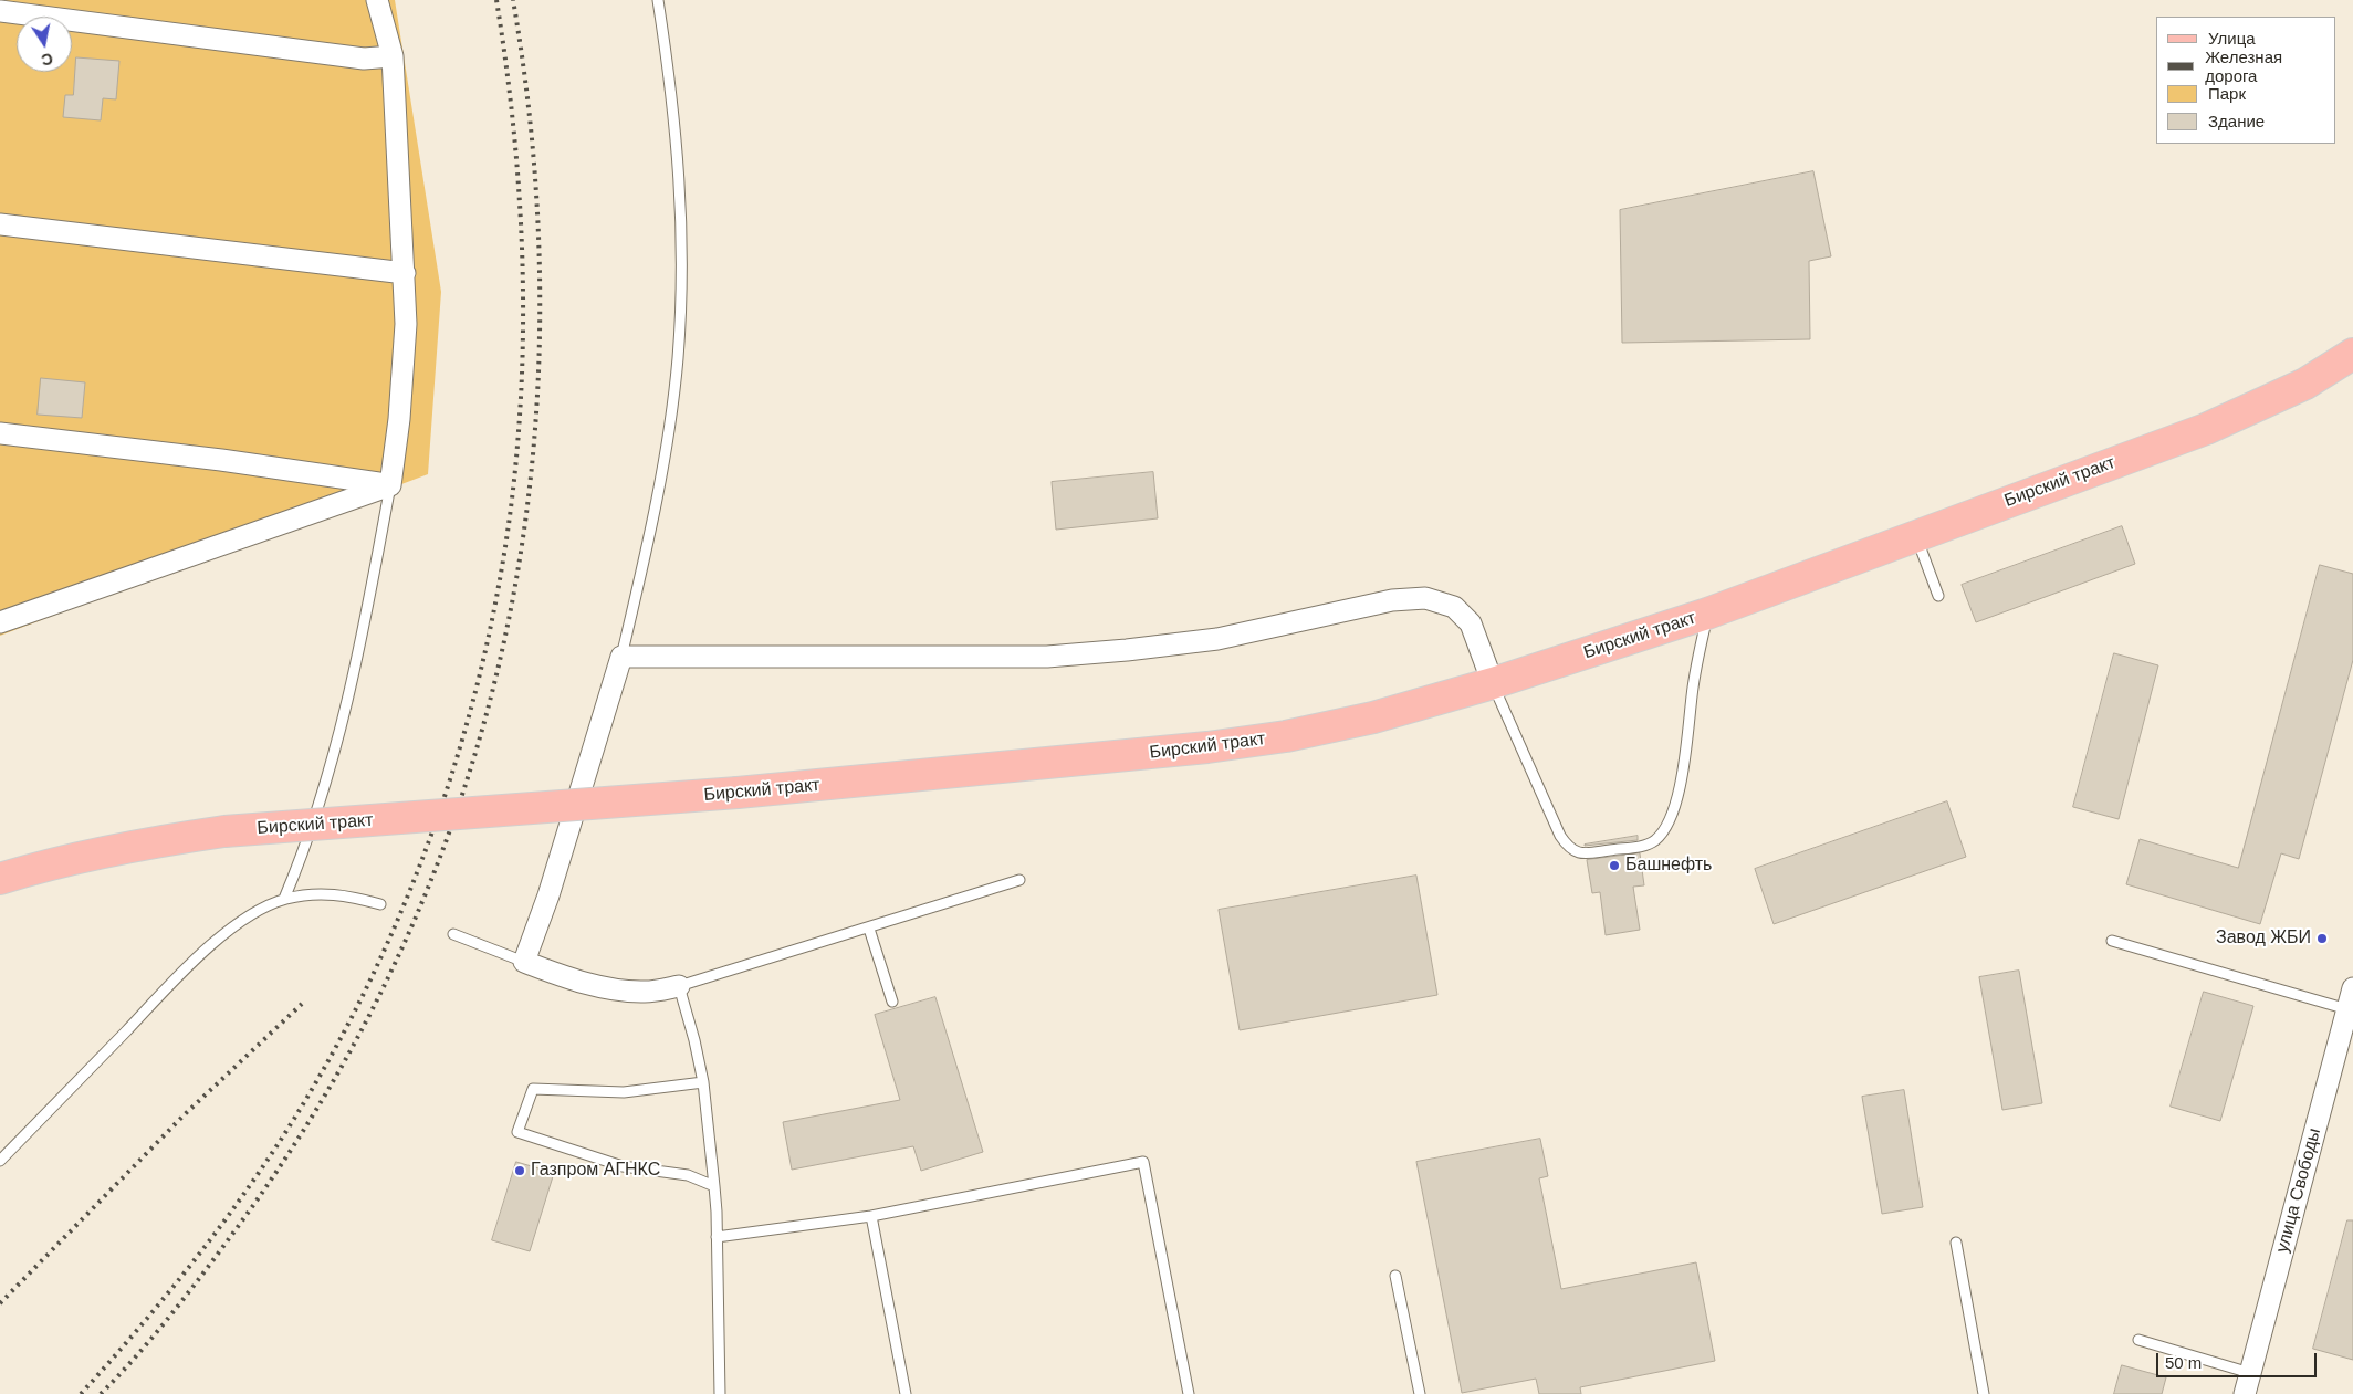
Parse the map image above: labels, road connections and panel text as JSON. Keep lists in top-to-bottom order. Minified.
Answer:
{"streets":{"main road":["Бирский тракт"],"street":["улица Свободы"]},"places":["Башнефть","Завод ЖБИ","Газпром АГНКС"],"legend":["Улица","Железная дорога","Парк","Здание"],"scale_bar":"50 m","north":"bottom"}
